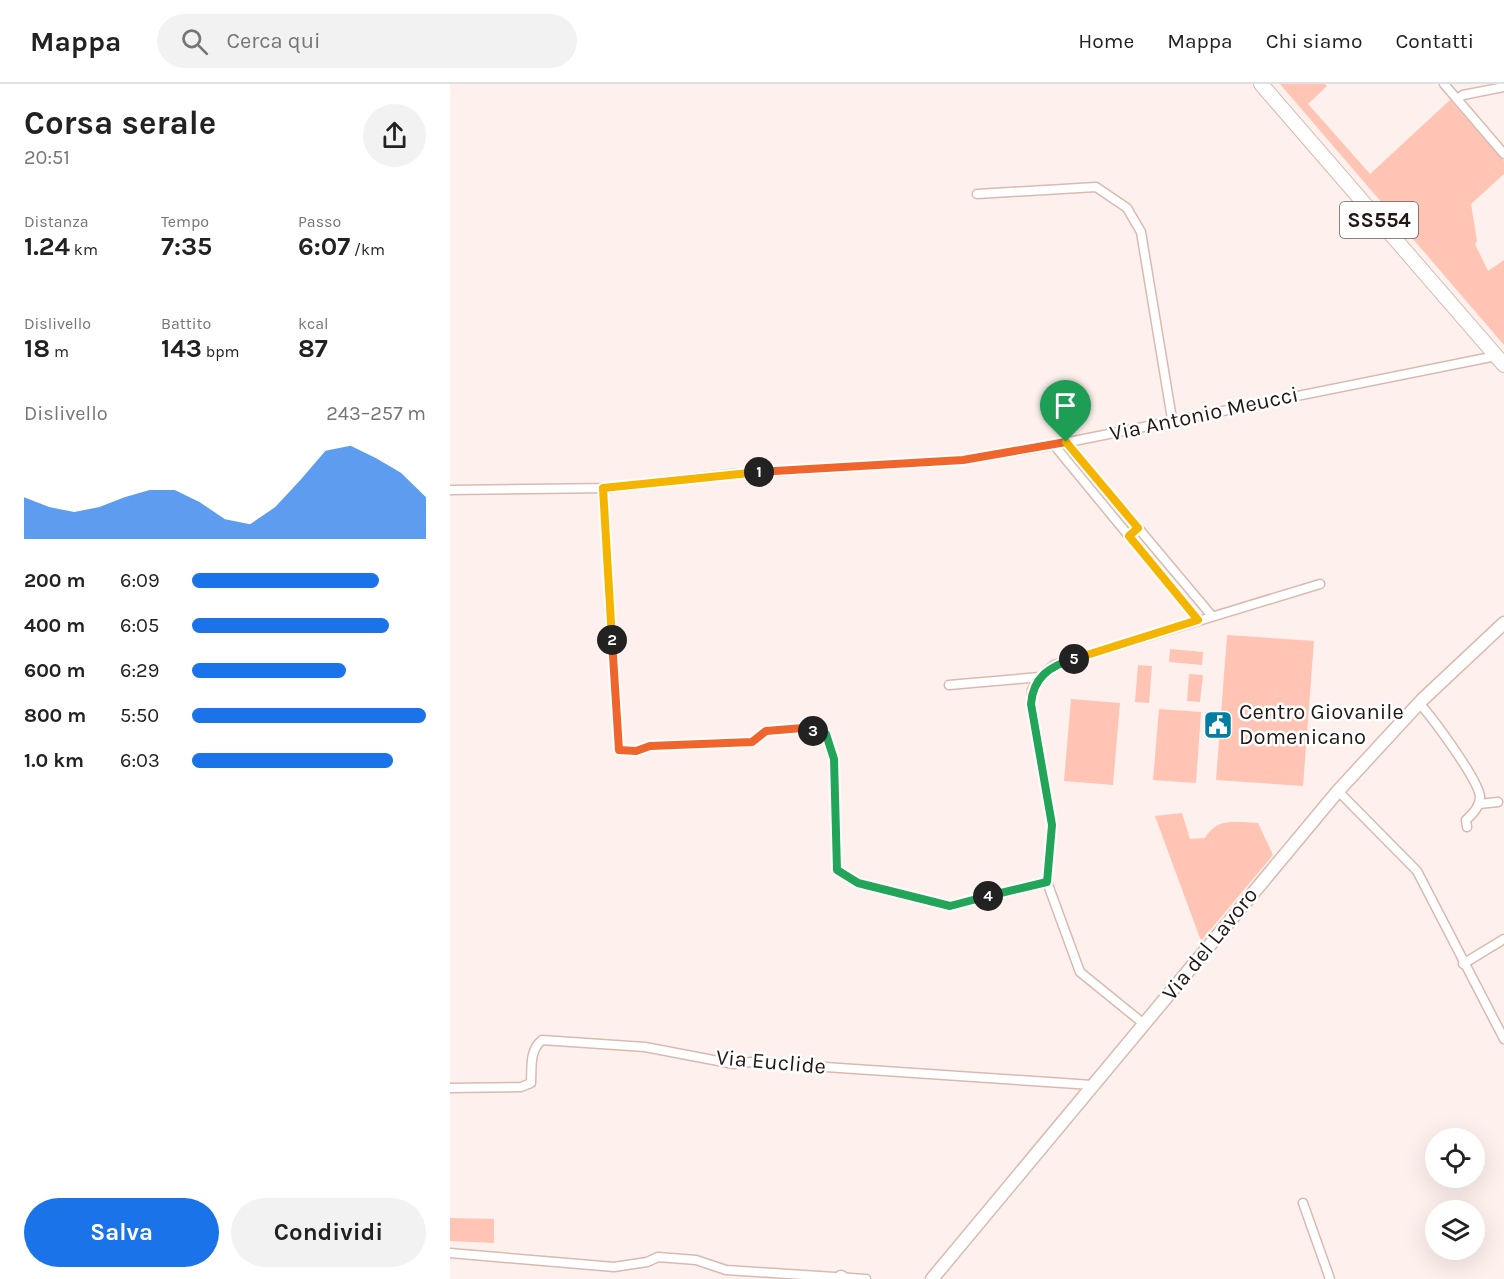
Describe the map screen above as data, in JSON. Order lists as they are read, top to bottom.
{
  "streets": {
    "main road": ["SS554", "Via del Lavoro"],
    "street": ["Via Antonio Meucci", "Via Euclide"]
  },
  "crossings": [
    ["SS554", "Via Antonio Meucci"],
    ["Via del Lavoro", "Via Euclide"]
  ],
  "places": {
    "public building": ["Centro Giovanile Domenicano"]
  },
  "page": {
    "header": "Mappa",
    "search": "Cerca qui",
    "nav": [
      "Home",
      "Mappa",
      "Chi siamo",
      "Contatti"
    ],
    "heading": ["Corsa serale", "20:51"],
    "stats": [
      ["Distanza", "1.24 km"],
      ["Tempo", "7:35"],
      ["Passo", "6:07 /km"],
      ["Dislivello", "18 m"],
      ["Battito", "143 bpm"],
      ["kcal", "87"]
    ],
    "chart": ["Dislivello", "243–257 m"],
    "pins": [
      "1",
      "2",
      "5",
      "3",
      "4"
    ],
    "list": [
      {
        "name": "200 m",
        "note": "6:09"
      },
      {
        "name": "400 m",
        "note": "6:05"
      },
      {
        "name": "600 m",
        "note": "6:29"
      },
      {
        "name": "800 m",
        "note": "5:50"
      },
      {
        "name": "1.0 km",
        "note": "6:03"
      }
    ],
    "buttons": ["Salva", "Condividi"]
  }
}
